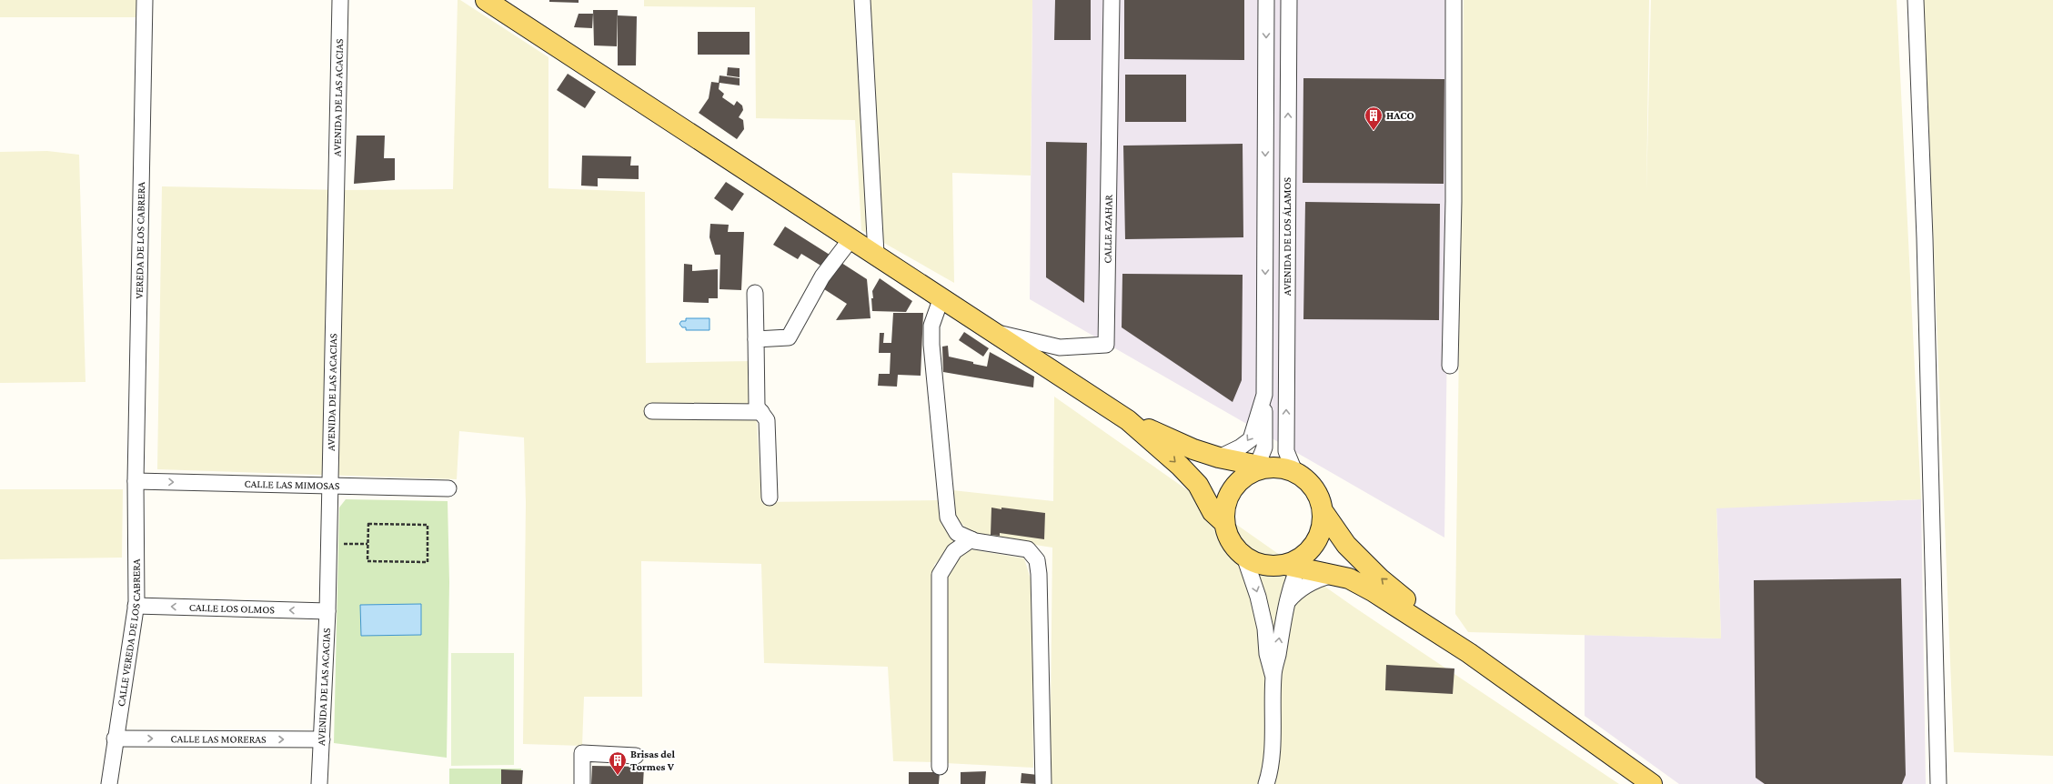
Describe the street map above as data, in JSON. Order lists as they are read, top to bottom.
{
  "streets": {
    "street": [
      "AVENIDA DE LAS ACACIAS",
      "CALLE AZAHAR",
      "AVENIDA DE LOS ÁLAMOS",
      "VEREDA DE LOS CABRERA",
      "CALLE LAS MIMOSAS",
      "CALLE LOS OLMOS",
      "CALLE VEREDA DE LOS CABRERA",
      "CALLE LAS MORERAS"
    ]
  },
  "crossings": [
    ["AVENIDA DE LAS ACACIAS", "CALLE LAS MIMOSAS"],
    ["AVENIDA DE LAS ACACIAS", "CALLE LOS OLMOS"],
    ["AVENIDA DE LAS ACACIAS", "CALLE LAS MORERAS"],
    ["VEREDA DE LOS CABRERA", "CALLE LAS MIMOSAS"],
    ["VEREDA DE LOS CABRERA", "CALLE VEREDA DE LOS CABRERA"],
    ["CALLE LAS MIMOSAS", "CALLE VEREDA DE LOS CABRERA"],
    ["CALLE LOS OLMOS", "CALLE VEREDA DE LOS CABRERA"],
    ["CALLE VEREDA DE LOS CABRERA", "CALLE LAS MORERAS"]
  ],
  "one_way": ["CALLE LAS MIMOSAS", "CALLE LOS OLMOS", "CALLE LAS MORERAS"],
  "places": {
    "building": ["HACO", "Brisas del Tormes V"]
  }
}
